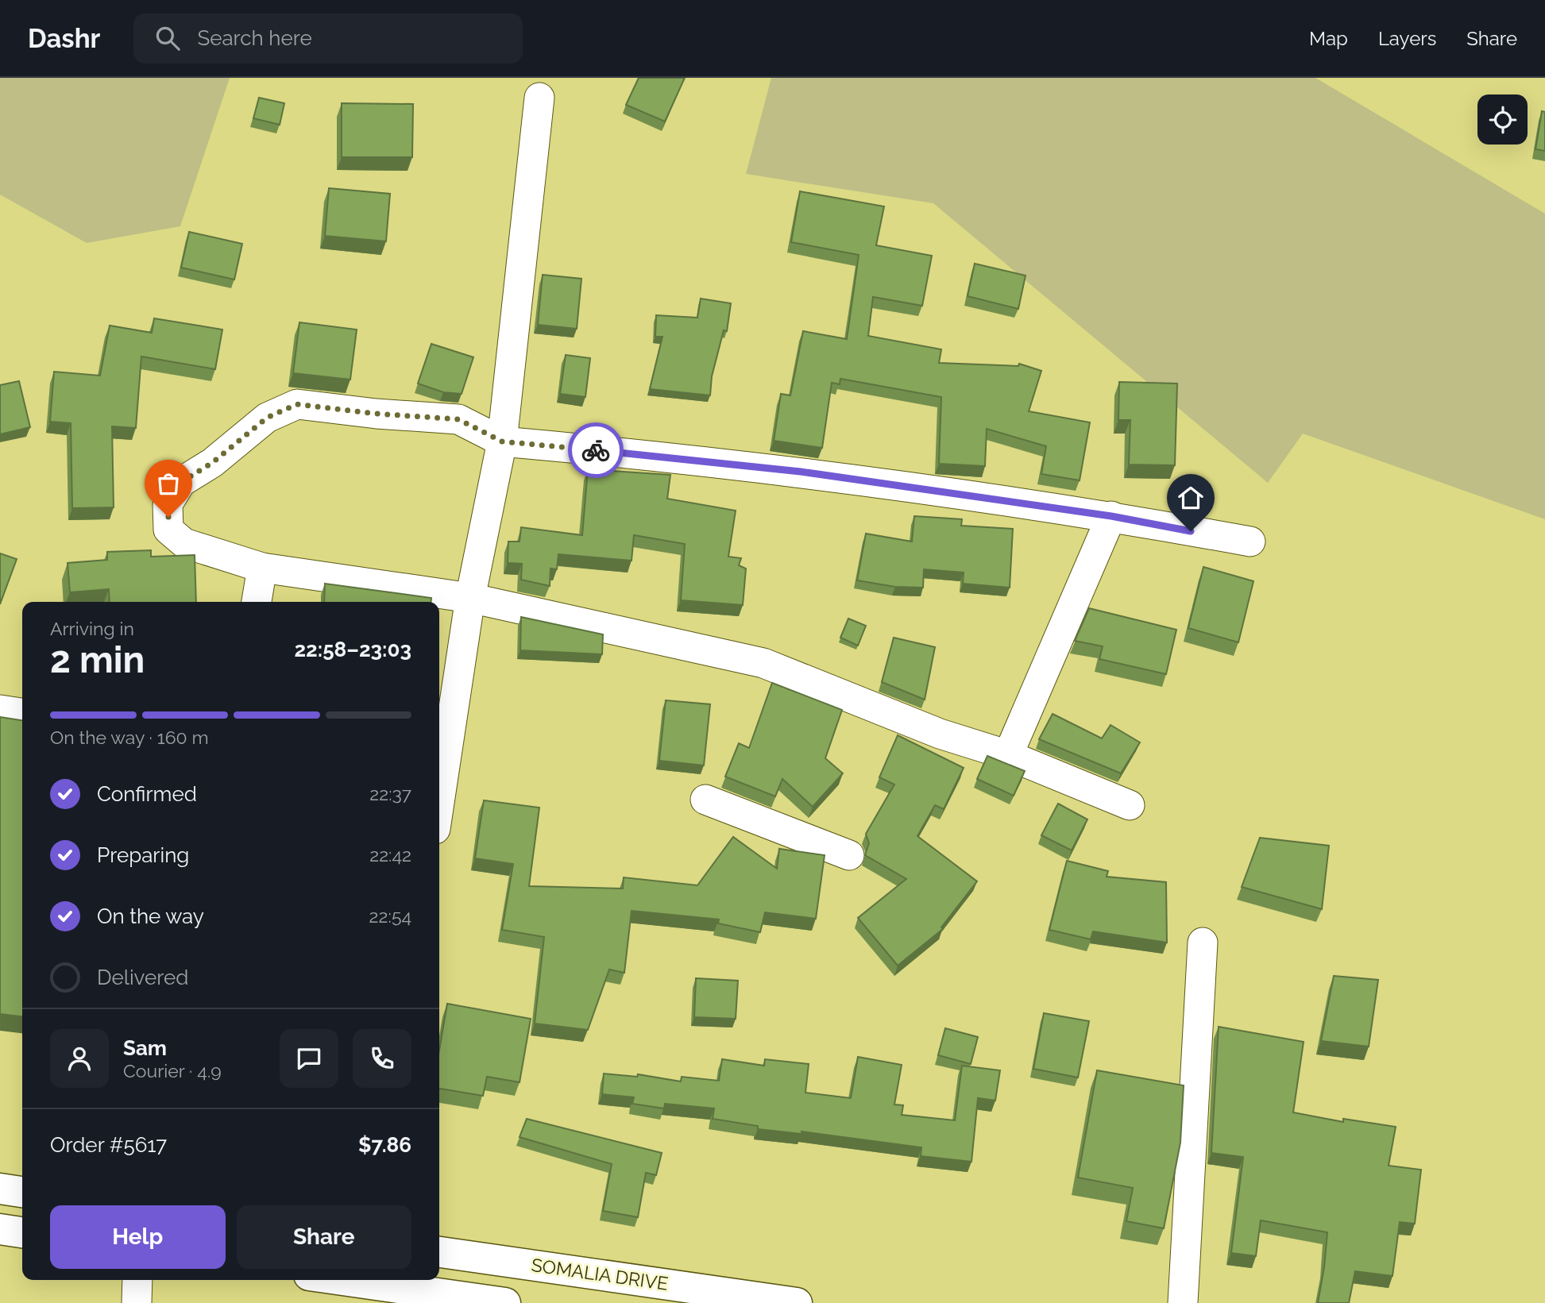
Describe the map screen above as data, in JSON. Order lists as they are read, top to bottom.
{
  "streets": {
    "main road": ["SOMALIA DRIVE"]
  },
  "page": {
    "header": "Dashr",
    "search": "Search here",
    "nav": ["Map", "Layers", "Share"],
    "heading": ["2 min", "Arriving in", "22:58–23:03"],
    "panel": [
      "Sam",
      "Courier · 4.9",
      "Order #5617",
      "$7.86"
    ],
    "bar": "On the way · 160 m",
    "list": [
      ["Confirmed", "22:37"],
      ["Preparing", "22:42"],
      ["On the way", "22:54"],
      "Delivered"
    ],
    "buttons": ["Help", "Share"]
  }
}
